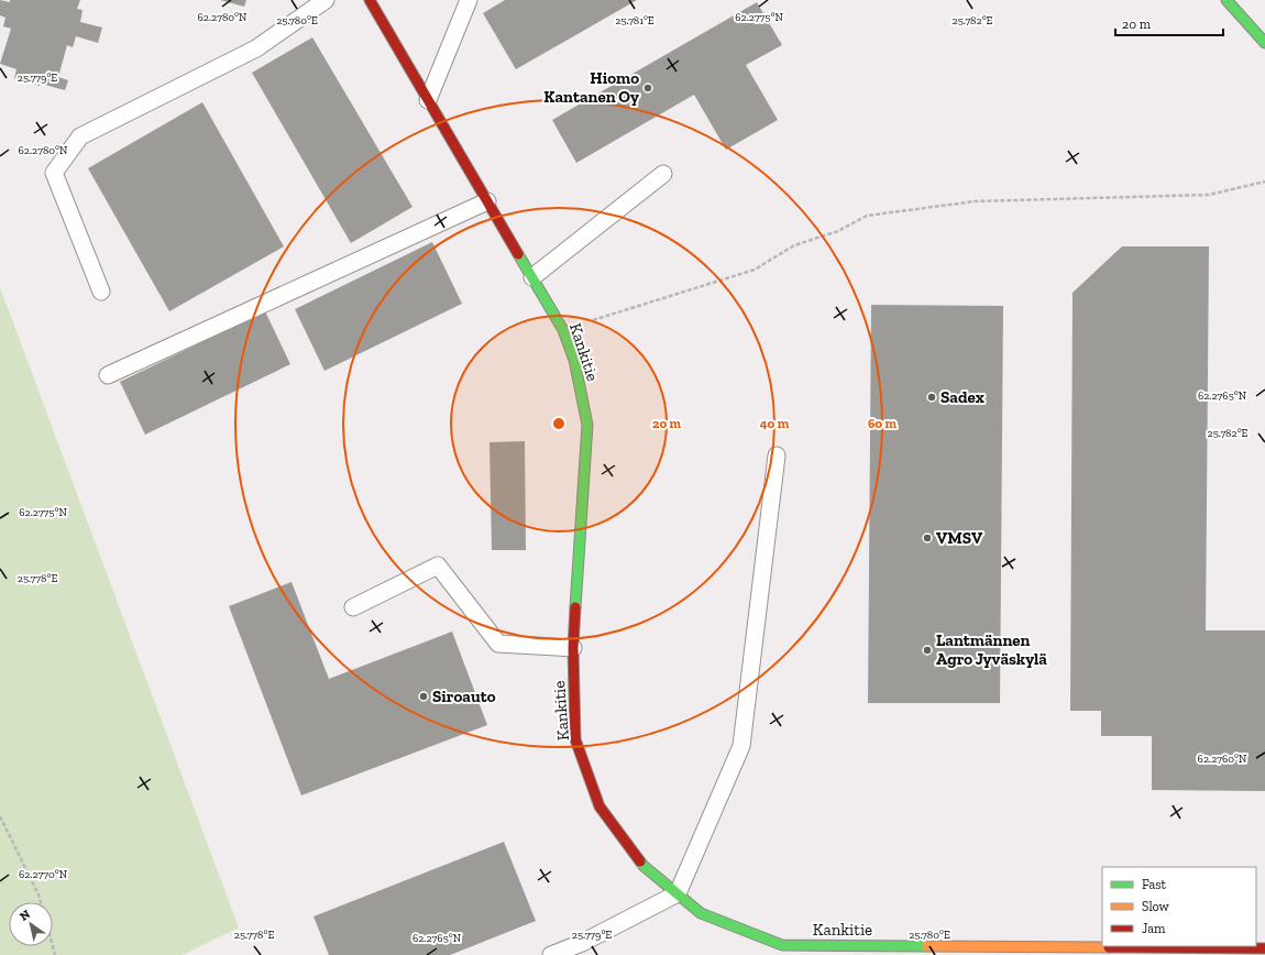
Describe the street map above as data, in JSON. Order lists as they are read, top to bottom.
{
  "streets": {
    "street": ["Kankitie"]
  },
  "places": [
    "Hiomo Kantanen Oy",
    "Sadex",
    "VMSV",
    "Lantmännen Agro Jyväskylä",
    "Siroauto"
  ],
  "legend": ["Fast", "Slow", "Jam"],
  "scale_bar": "20 m",
  "north": "top left",
  "coordinates": [
    "62.2780°N",
    "62.2775°N",
    "25.780°E",
    "25.781°E",
    "25.782°E",
    "25.779°E",
    "62.2765°N",
    "25.778°E",
    "62.2760°N",
    "62.2770°N"
  ],
  "rings": ["20 m", "40 m", "60 m"]
}
